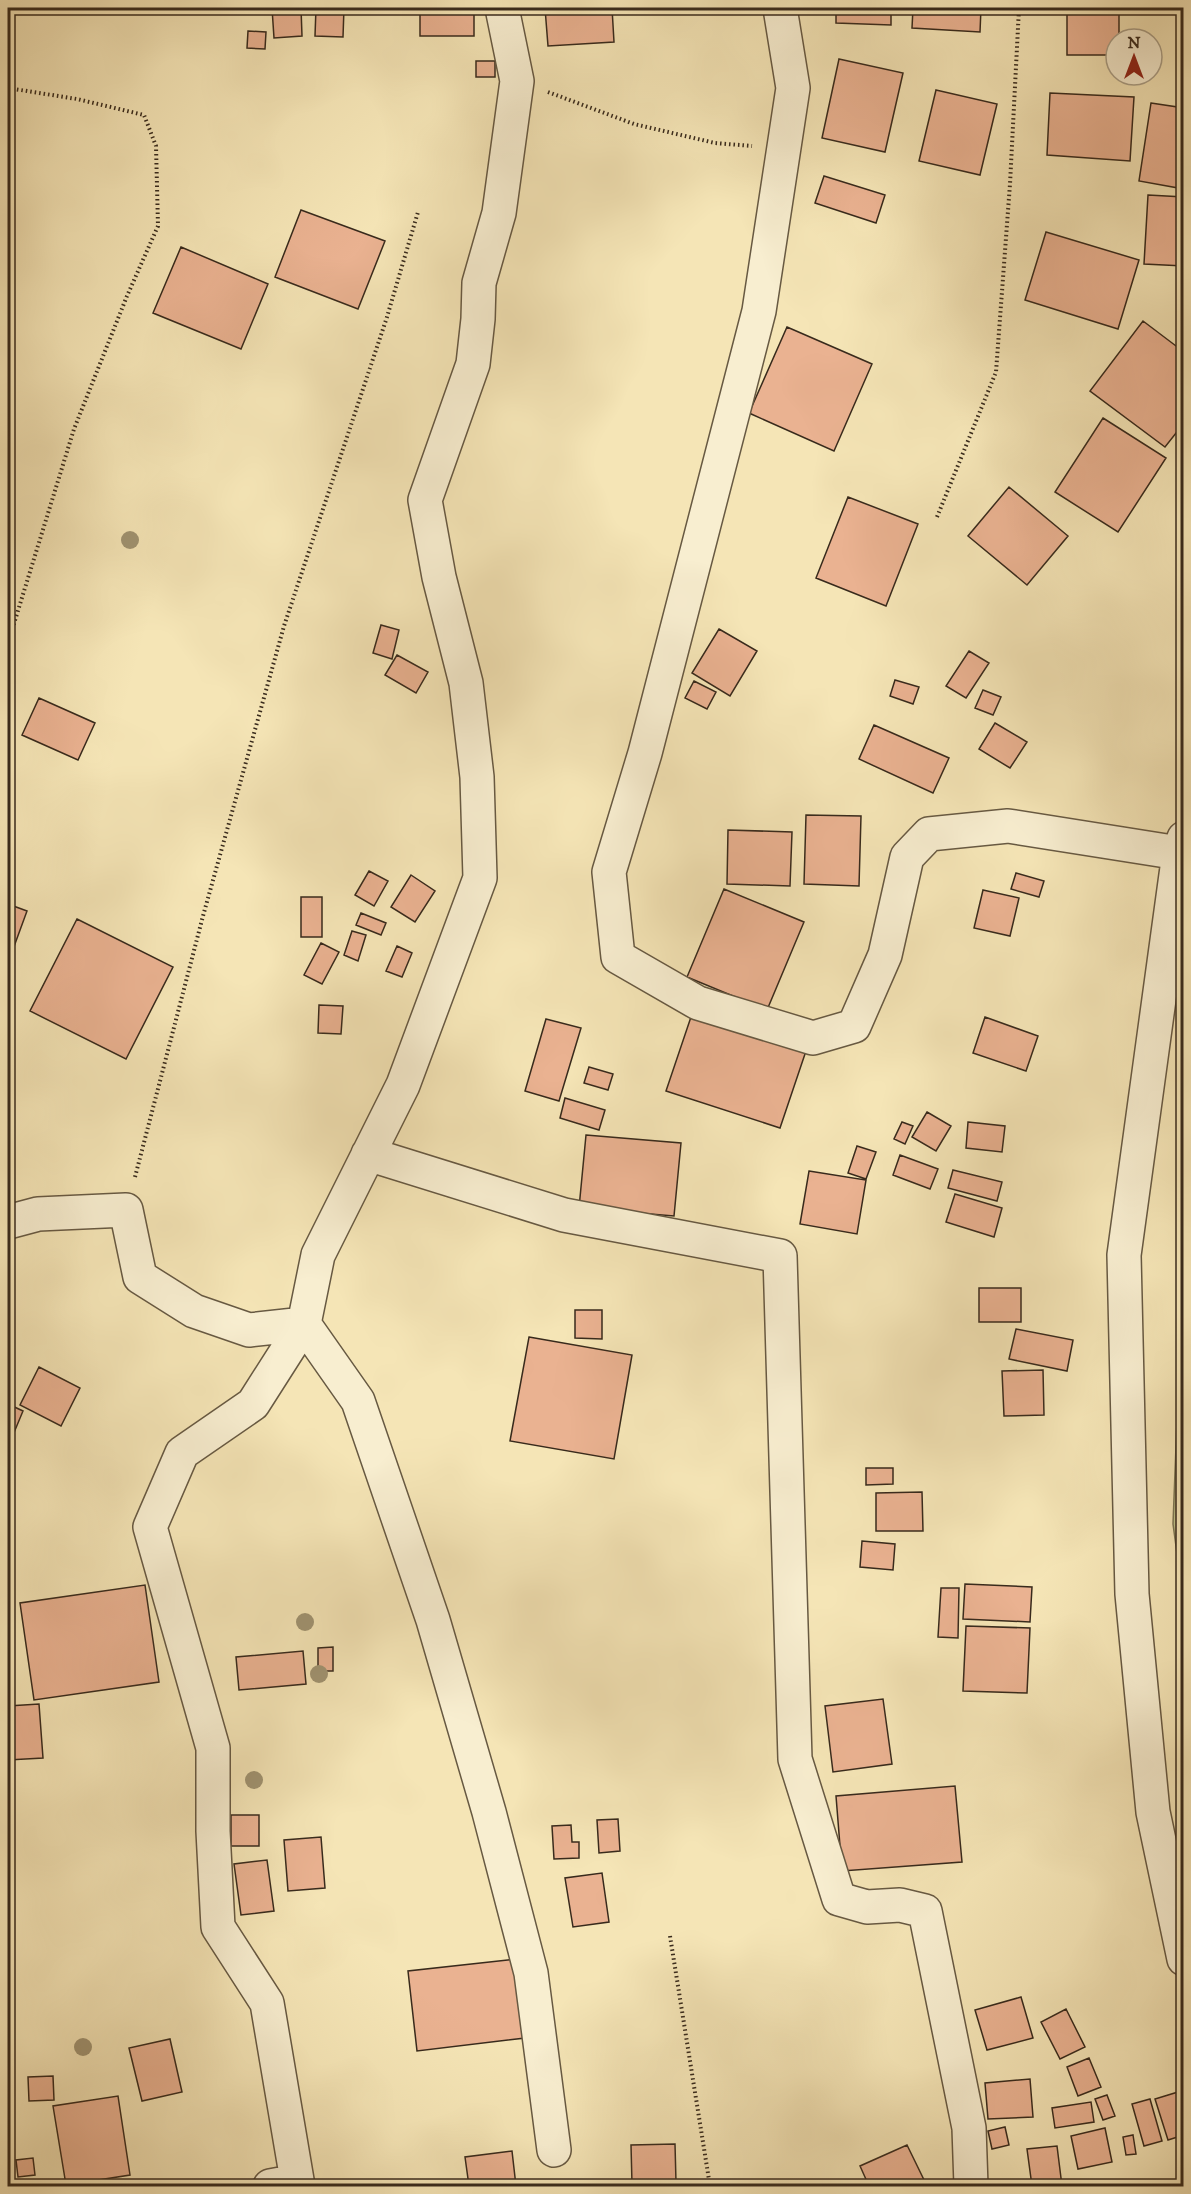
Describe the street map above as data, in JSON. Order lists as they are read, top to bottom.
{
  "north": "top"
}
